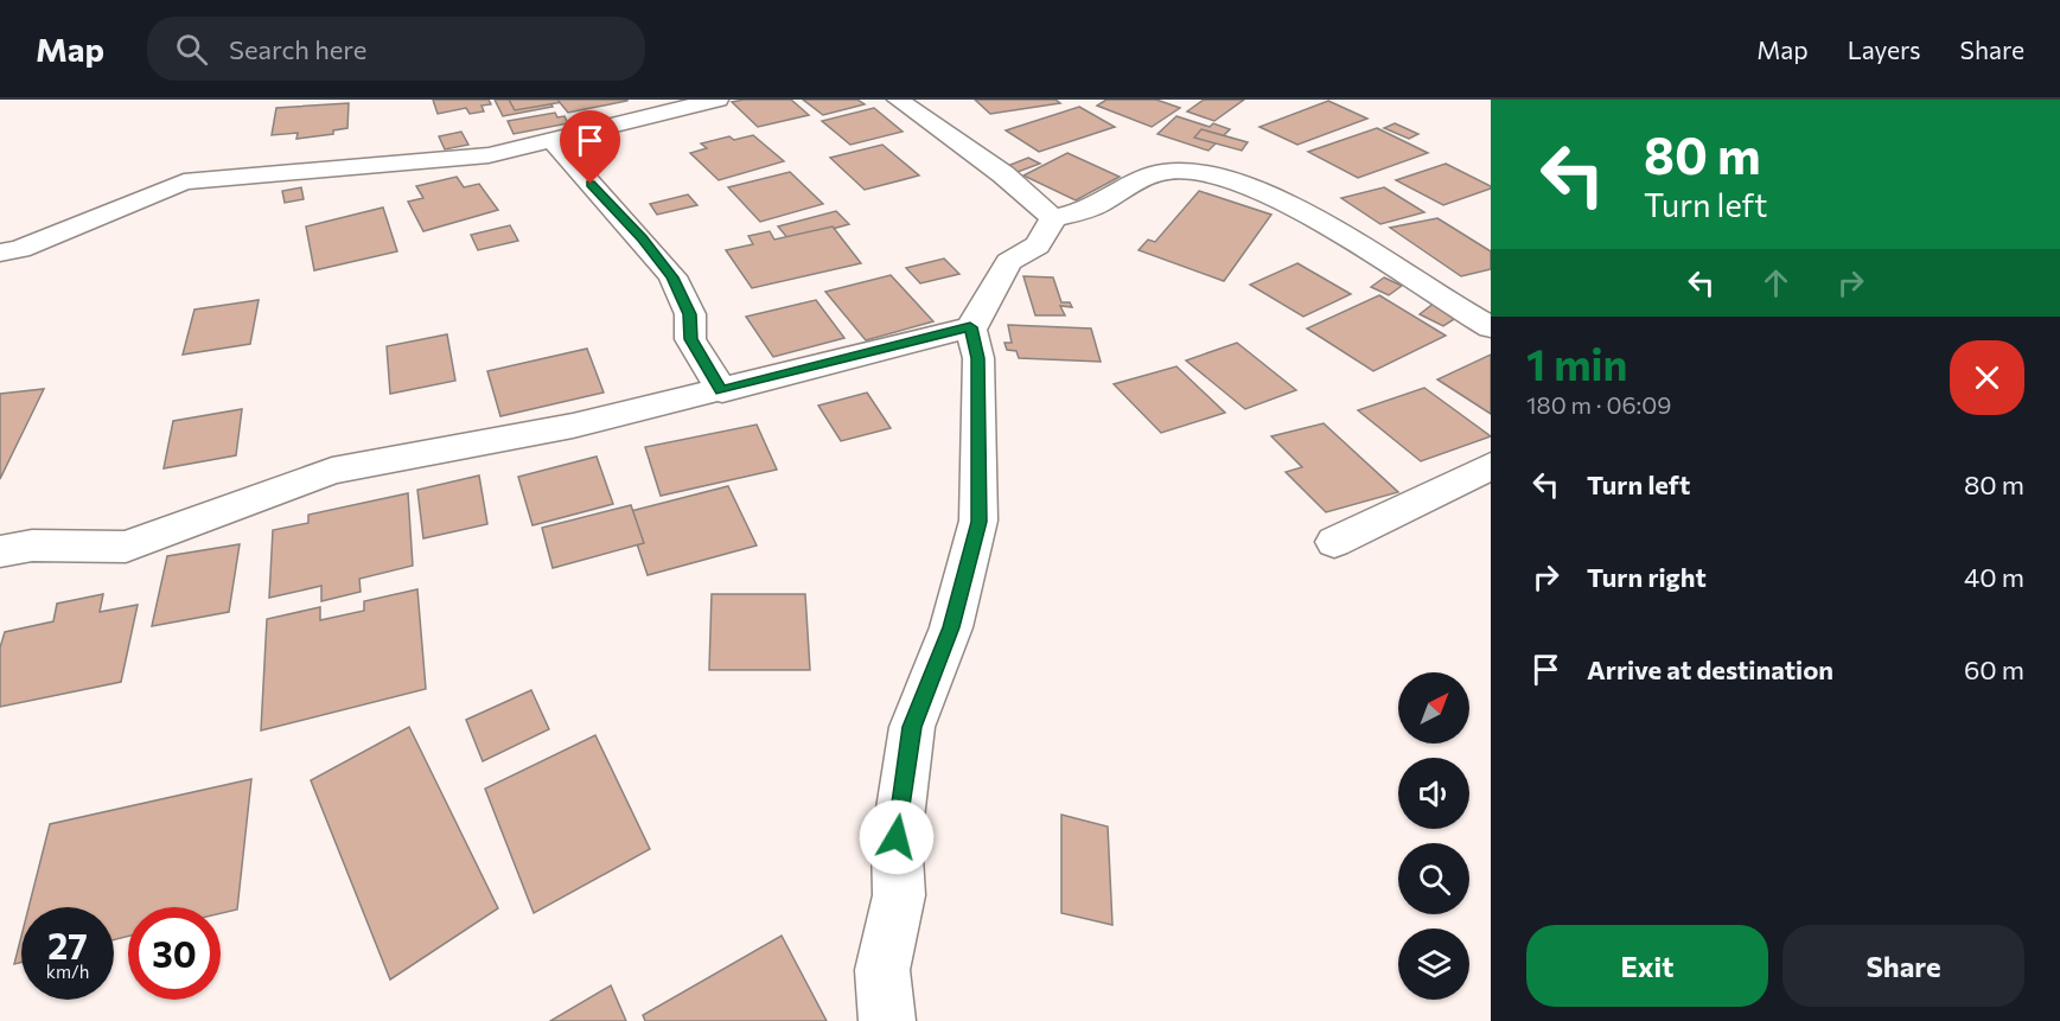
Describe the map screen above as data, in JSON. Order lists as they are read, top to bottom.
{
  "north": "top right",
  "page": {
    "header": "Map",
    "search": "Search here",
    "nav": ["Map", "Layers", "Share"],
    "turn": ["80 m", "Turn left"],
    "heading": ["1 min", "180 m · 06:09"],
    "list": [
      {
        "name": "Turn left",
        "value": "80 m"
      },
      {
        "name": "Turn right",
        "value": "40 m"
      },
      {
        "name": "Arrive at destination",
        "value": "60 m"
      }
    ],
    "speed": "27 km/h",
    "limit": "30",
    "buttons": ["Exit", "Share"]
  }
}
